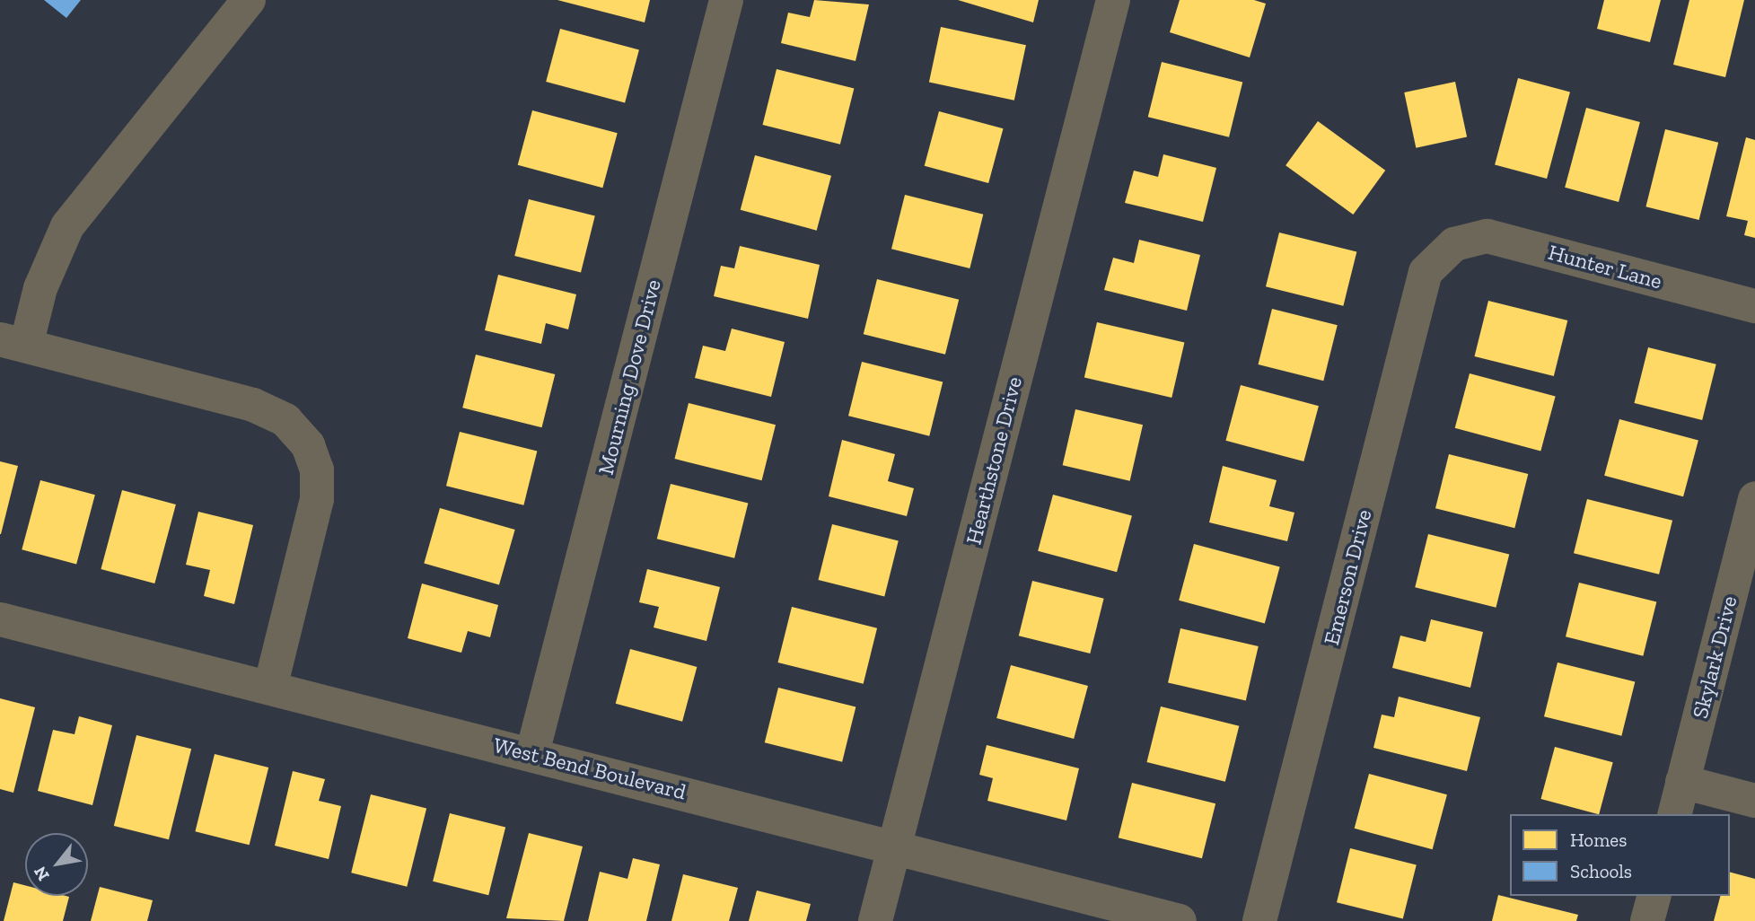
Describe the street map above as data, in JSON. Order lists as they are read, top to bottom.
{
  "streets": {
    "street": [
      "Hunter Lane",
      "Mourning Dove Drive",
      "Hearthstone Drive",
      "Emerson Drive",
      "Skylark Drive",
      "West Bend Boulevard"
    ]
  },
  "crossings": [
    ["Hunter Lane", "Emerson Drive"],
    ["Mourning Dove Drive", "West Bend Boulevard"],
    ["Hearthstone Drive", "West Bend Boulevard"]
  ],
  "legend": ["Homes", "Schools"],
  "north": "bottom left"
}
